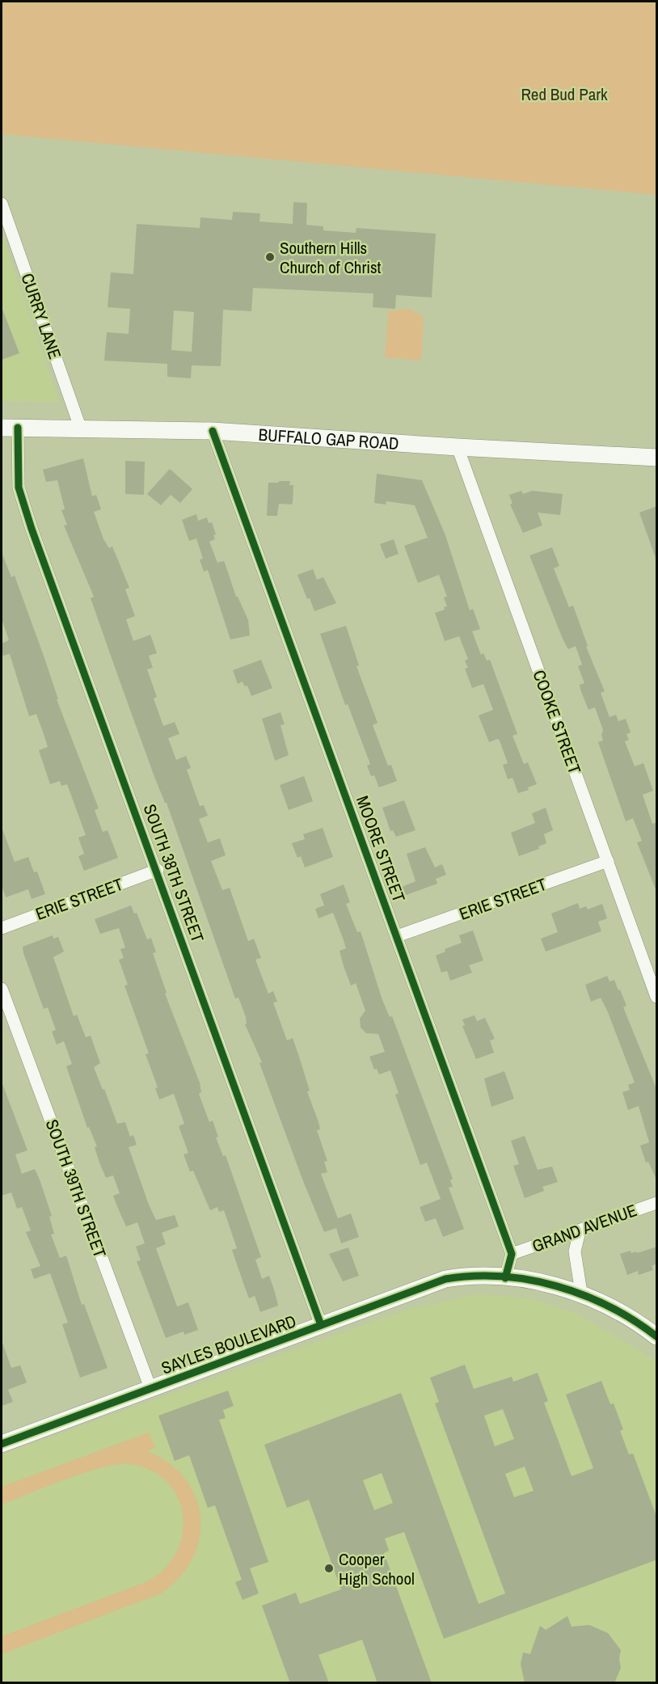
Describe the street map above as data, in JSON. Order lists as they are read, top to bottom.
{
  "streets": {
    "street": [
      "CURRY LANE",
      "BUFFALO GAP ROAD",
      "COOKE STREET",
      "MOORE STREET",
      "SOUTH 38TH STREET",
      "ERIE STREET",
      "SOUTH 39TH STREET",
      "GRAND AVENUE",
      "SAYLES BOULEVARD"
    ]
  },
  "crossings": [
    ["CURRY LANE", "BUFFALO GAP ROAD"],
    ["BUFFALO GAP ROAD", "COOKE STREET"],
    ["BUFFALO GAP ROAD", "MOORE STREET"],
    ["BUFFALO GAP ROAD", "SOUTH 38TH STREET"],
    ["COOKE STREET", "ERIE STREET"],
    ["MOORE STREET", "ERIE STREET"],
    ["MOORE STREET", "GRAND AVENUE"],
    ["SOUTH 38TH STREET", "ERIE STREET"],
    ["SOUTH 38TH STREET", "SAYLES BOULEVARD"],
    ["SOUTH 39TH STREET", "SAYLES BOULEVARD"]
  ],
  "parks": ["Red Bud Park"],
  "places": ["Southern Hills Church of Christ", "Cooper High School"]
}
